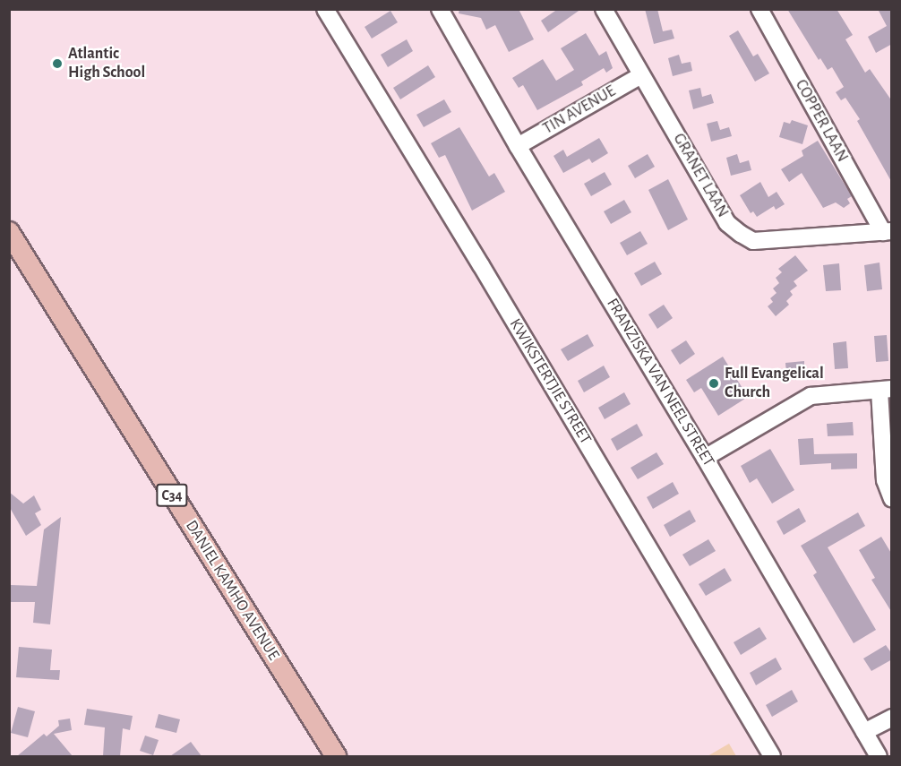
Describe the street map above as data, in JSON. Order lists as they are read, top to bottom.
{
  "streets": {
    "main road": ["C34", "DANIEL KAMHO AVENUE"],
    "street": [
      "TIN AVENUE",
      "COPPER LAAN",
      "GRANET LAAN",
      "KWIKSTERTJIE STREET",
      "FRANZISKA VAN NEEL STREET"
    ]
  },
  "crossings": [
    ["TIN AVENUE", "GRANET LAAN"],
    ["TIN AVENUE", "FRANZISKA VAN NEEL STREET"],
    ["COPPER LAAN", "GRANET LAAN"]
  ],
  "places": ["Atlantic High School", "Full Evangelical Church"]
}
